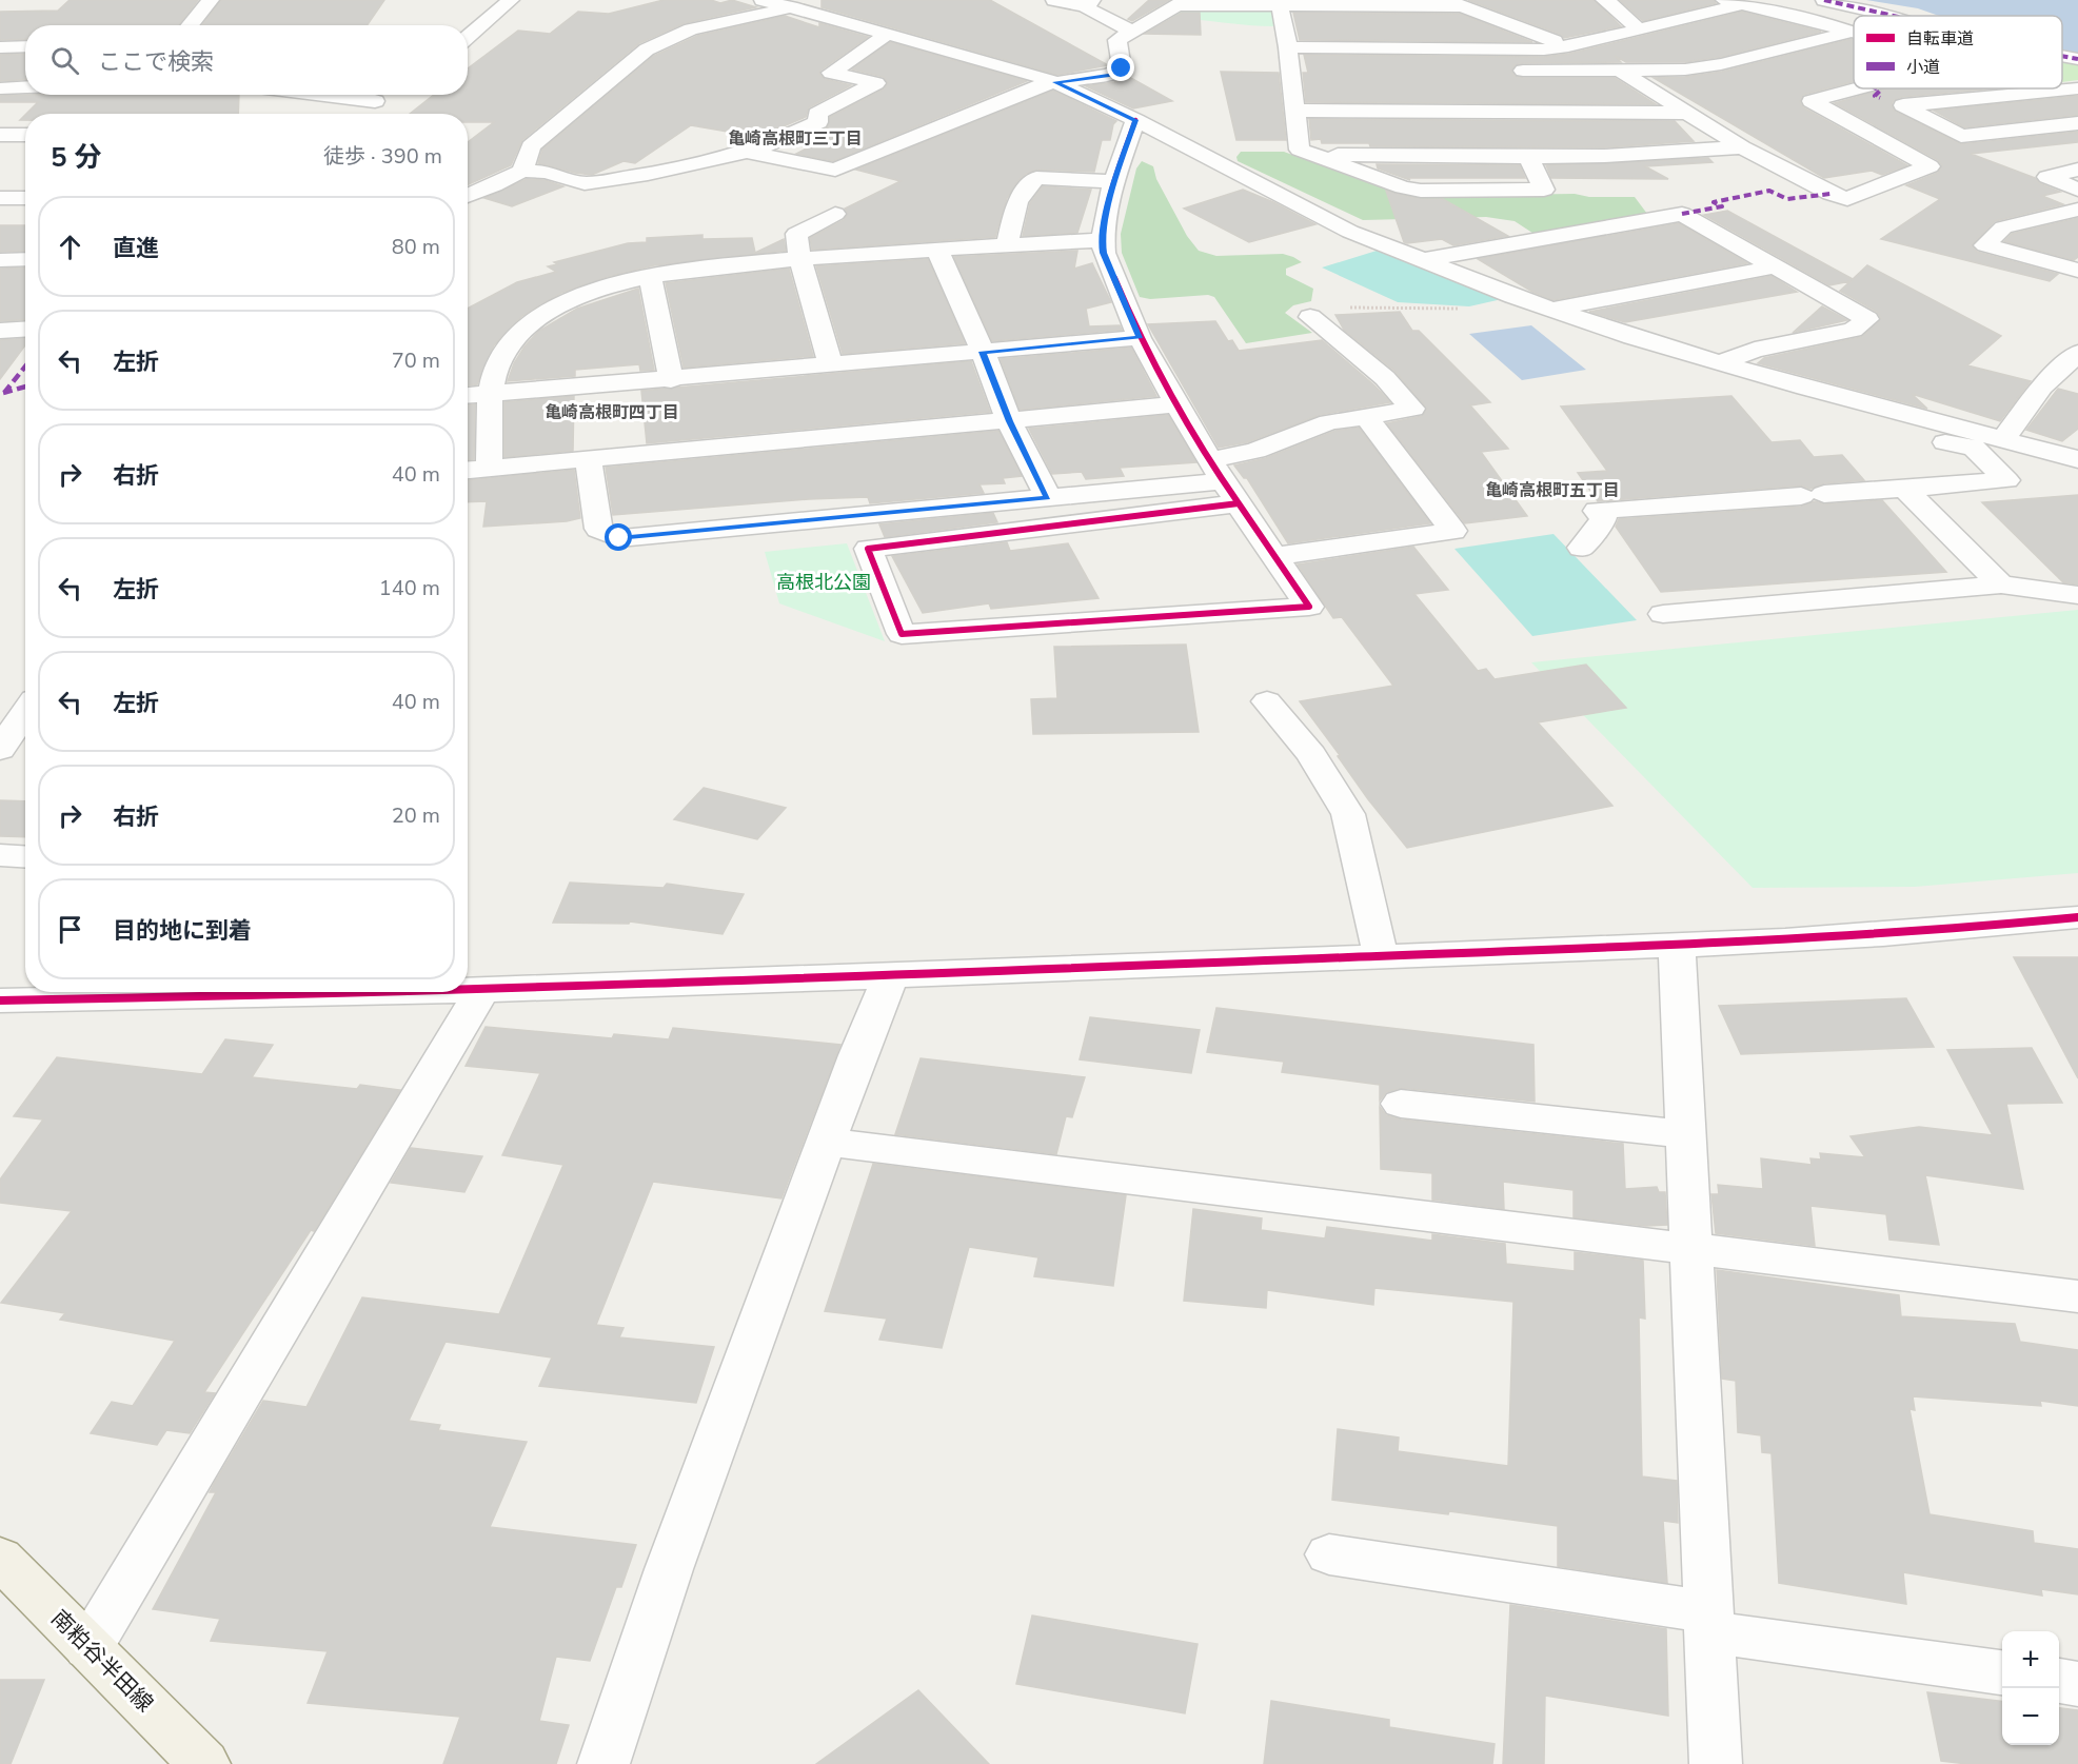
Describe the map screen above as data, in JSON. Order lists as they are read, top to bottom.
{
  "streets": {
    "main road": ["南粕谷半田線"]
  },
  "districts": ["亀崎高根町三丁目", "亀崎高根町四丁目", "亀崎高根町五丁目"],
  "parks": ["高根北公園"],
  "legend": ["自転車道", "小道"],
  "page": {
    "search": "ここで検索",
    "heading": ["5 分", "徒歩 · 390 m"],
    "list": [
      ["直進", "80 m"],
      ["左折", "70 m"],
      ["右折", "40 m"],
      ["左折", "140 m"],
      ["左折", "40 m"],
      ["右折", "20 m"],
      "目的地に到着"
    ],
    "map_buttons": ["+", "−"]
  }
}
